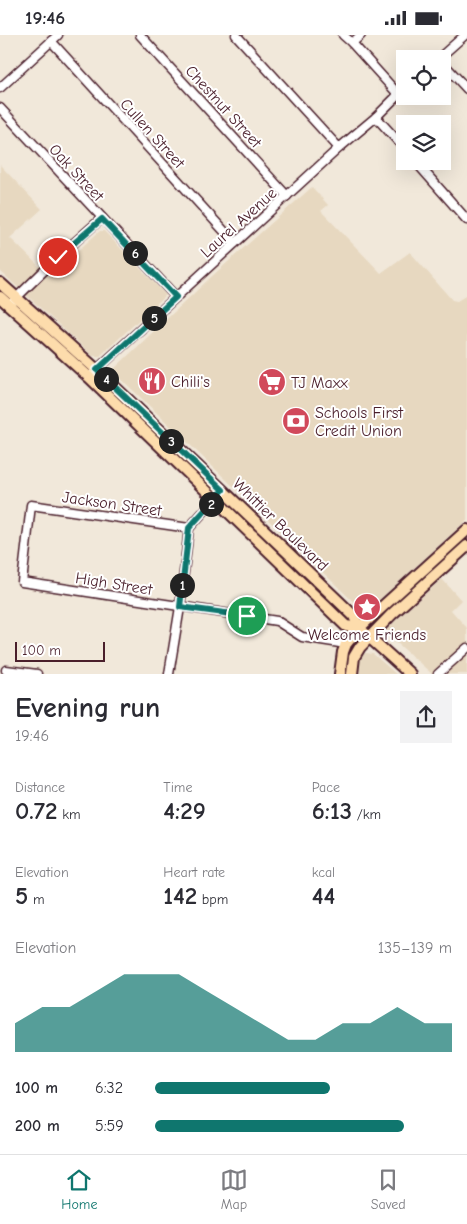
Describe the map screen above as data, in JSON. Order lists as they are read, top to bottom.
{
  "streets": {
    "main road": ["Whittier Boulevard"],
    "street": [
      "Chestnut Street",
      "Cullen Street",
      "Oak Street",
      "Laurel Avenue",
      "Jackson Street",
      "High Street"
    ]
  },
  "crossings": [
    ["Chestnut Street", "Laurel Avenue"],
    ["Cullen Street", "Laurel Avenue"],
    ["Oak Street", "Laurel Avenue"],
    ["Laurel Avenue", "Whittier Boulevard"],
    ["Jackson Street", "High Street"]
  ],
  "places": {
    "restaurant": ["Chili's"],
    "supermarket": ["TJ Maxx"],
    "bank": ["Schools First Credit Union"],
    "place": ["Welcome Friends"]
  },
  "scale_bar": "100 m",
  "page": {
    "status": "19:46",
    "pins": [
      "6",
      "5",
      "4",
      "3",
      "2",
      "1"
    ],
    "scale": "100 m",
    "heading": ["Evening run", "19:46"],
    "stats": [
      ["Distance", "0.72 km"],
      ["Time", "4:29"],
      ["Pace", "6:13 /km"],
      ["Elevation", "5 m"],
      ["Heart rate", "142 bpm"],
      ["kcal", "44"]
    ],
    "chart": ["Elevation", "135–139 m"],
    "list": [
      {
        "name": "100 m",
        "note": "6:32"
      },
      {
        "name": "200 m",
        "note": "5:59"
      }
    ],
    "tabs": ["Home", "Map", "Saved"]
  }
}
